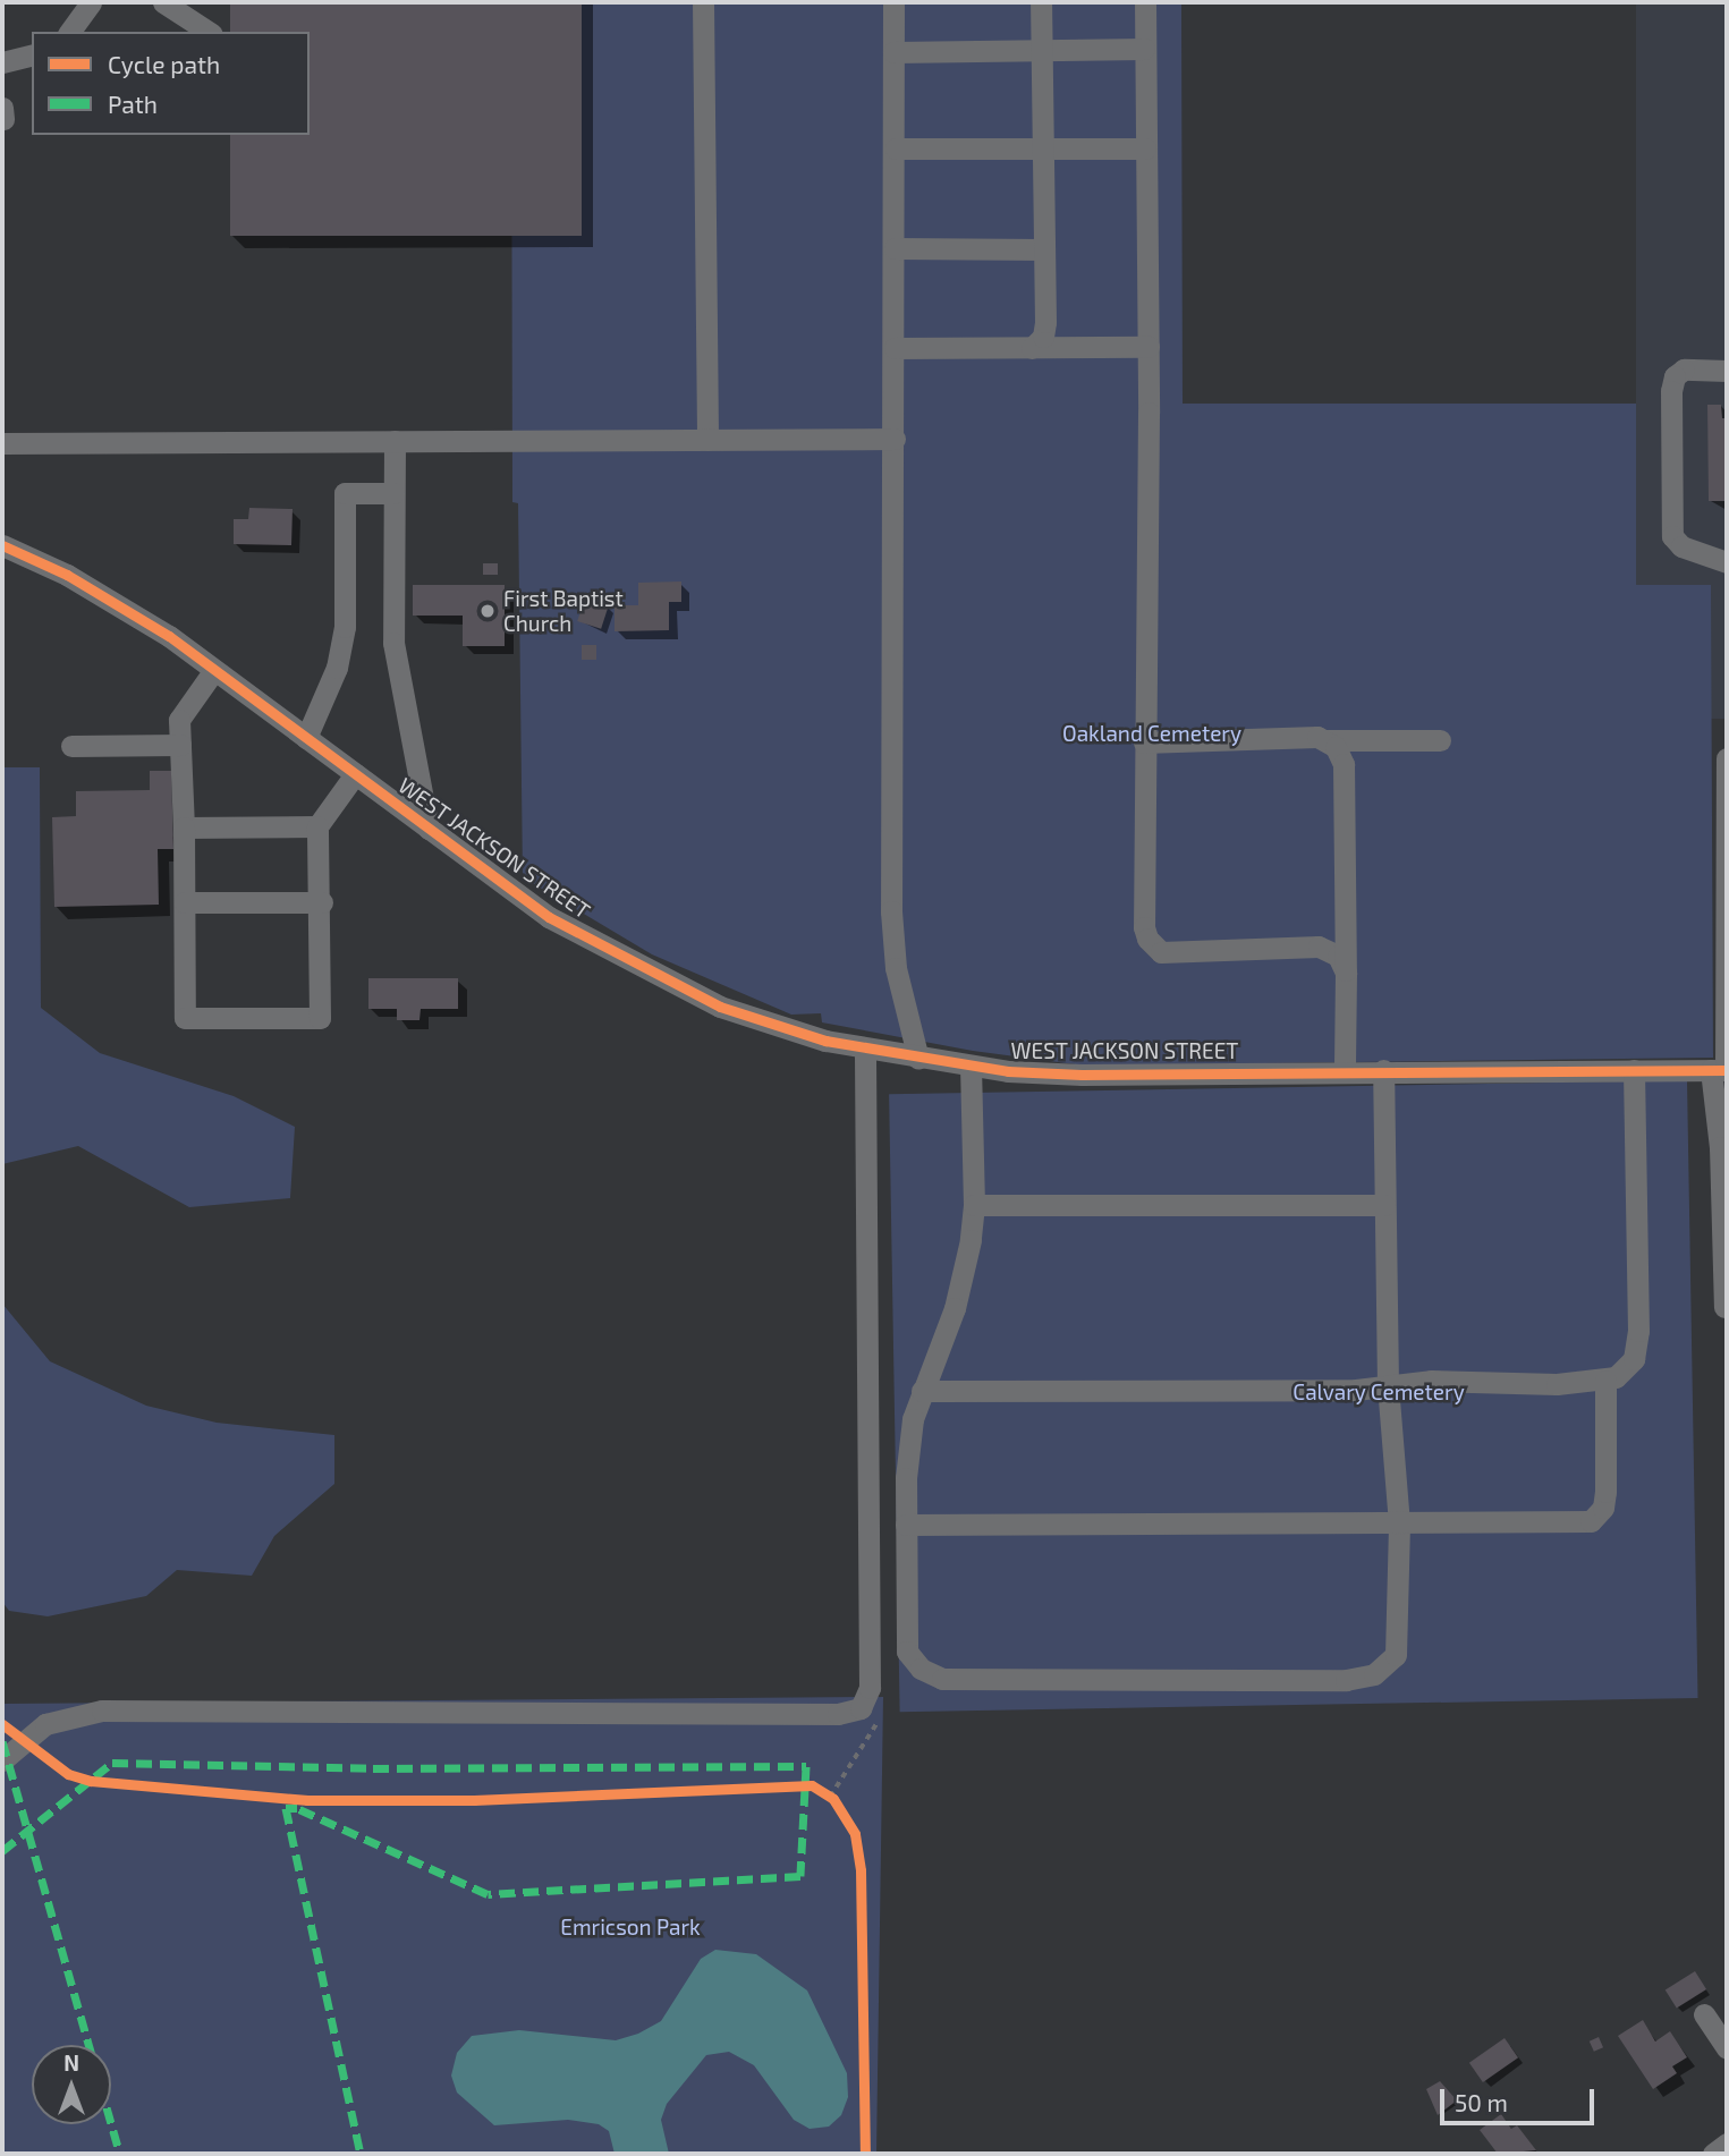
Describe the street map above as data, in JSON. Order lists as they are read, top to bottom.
{
  "streets": {
    "street": ["WEST JACKSON STREET"]
  },
  "parks": ["Oakland Cemetery", "Calvary Cemetery", "Emricson Park"],
  "places": ["First Baptist Church"],
  "legend": ["Cycle path", "Path"],
  "scale_bar": "50 m",
  "north": "top"
}
